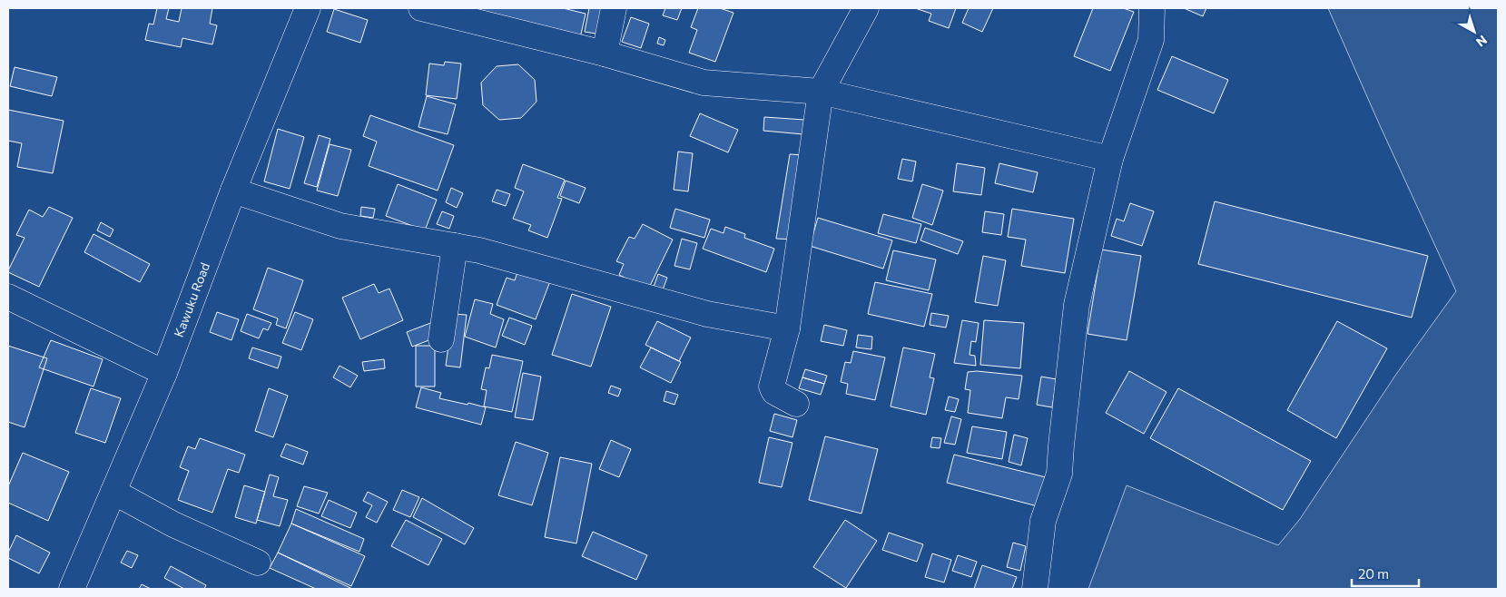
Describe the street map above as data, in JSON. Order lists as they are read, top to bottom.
{
  "streets": {
    "street": ["Kawuku Road"]
  },
  "scale_bar": "20 m",
  "north": "bottom right"
}
